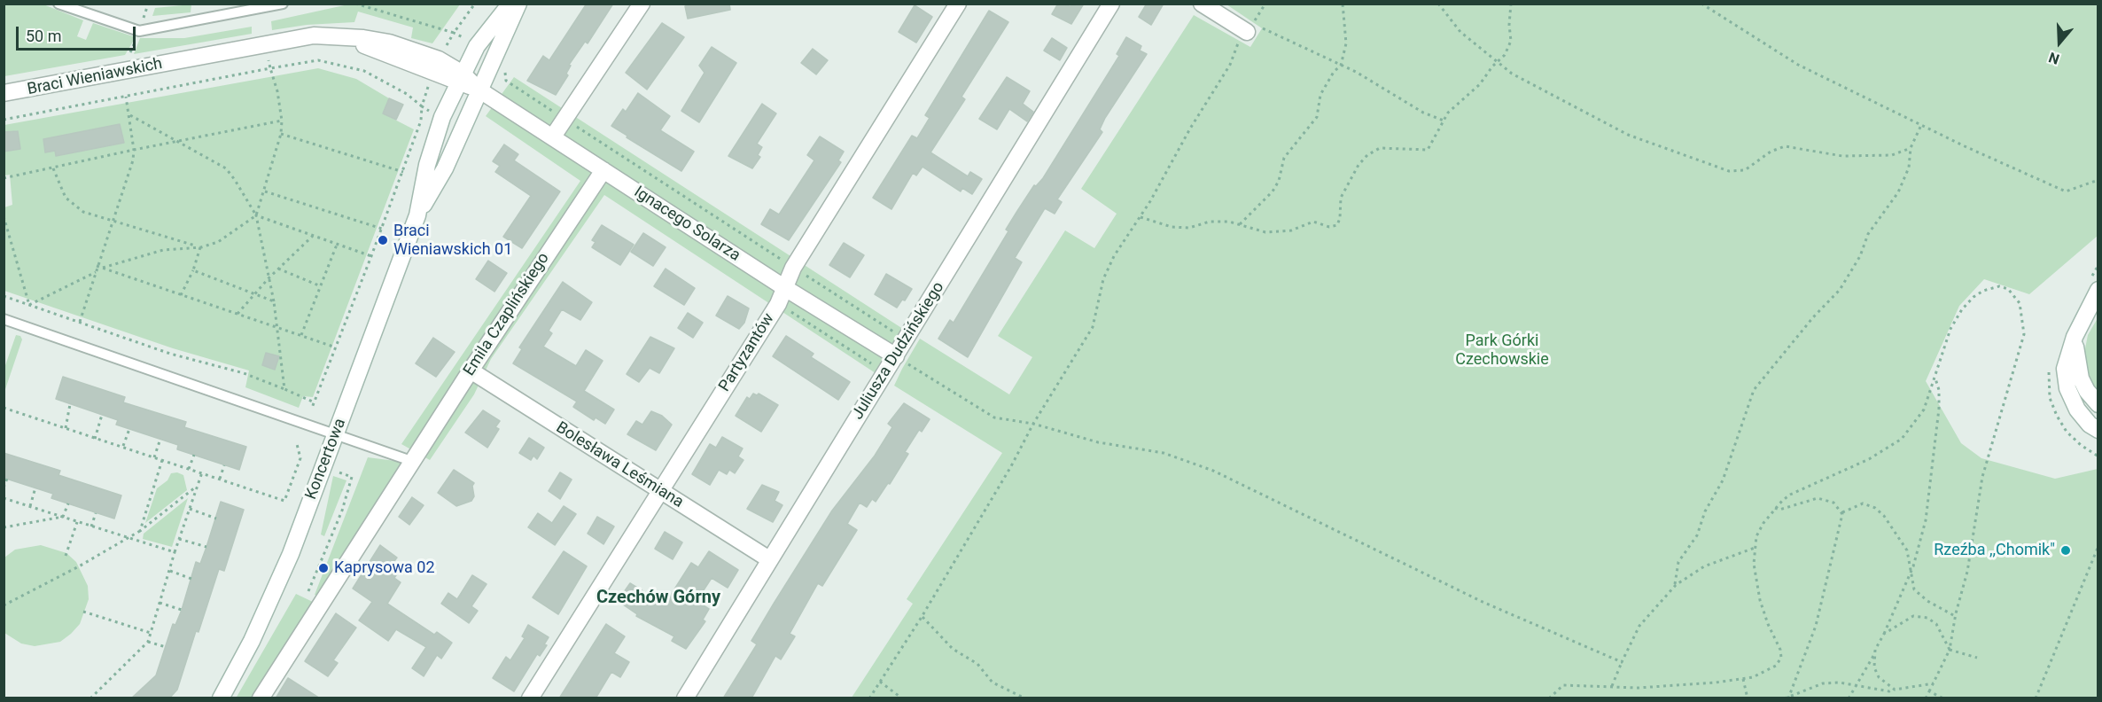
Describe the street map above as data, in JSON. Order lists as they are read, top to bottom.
{
  "streets": {
    "street": [
      "Braci Wieniawskich",
      "Ignacego Solarza",
      "Emila Czaplińskiego",
      "Juliusza Dudzińskiego",
      "Partyzantów",
      "Koncertowa",
      "Bolesława Leśmiana"
    ]
  },
  "crossings": [
    ["Braci Wieniawskich", "Ignacego Solarza"],
    ["Braci Wieniawskich", "Koncertowa"],
    ["Ignacego Solarza", "Emila Czaplińskiego"],
    ["Ignacego Solarza", "Juliusza Dudzińskiego"],
    ["Ignacego Solarza", "Partyzantów"],
    ["Ignacego Solarza", "Koncertowa"],
    ["Emila Czaplińskiego", "Bolesława Leśmiana"],
    ["Juliusza Dudzińskiego", "Bolesława Leśmiana"],
    ["Partyzantów", "Bolesława Leśmiana"]
  ],
  "districts": ["Czechów Górny"],
  "parks": ["Park Górki Czechowskie"],
  "places": ["Braci Wieniawskich 01", "Rzeźba ,,Chomik\"", "Kaprysowa 02"],
  "scale_bar": "50 m",
  "north": "bottom"
}
